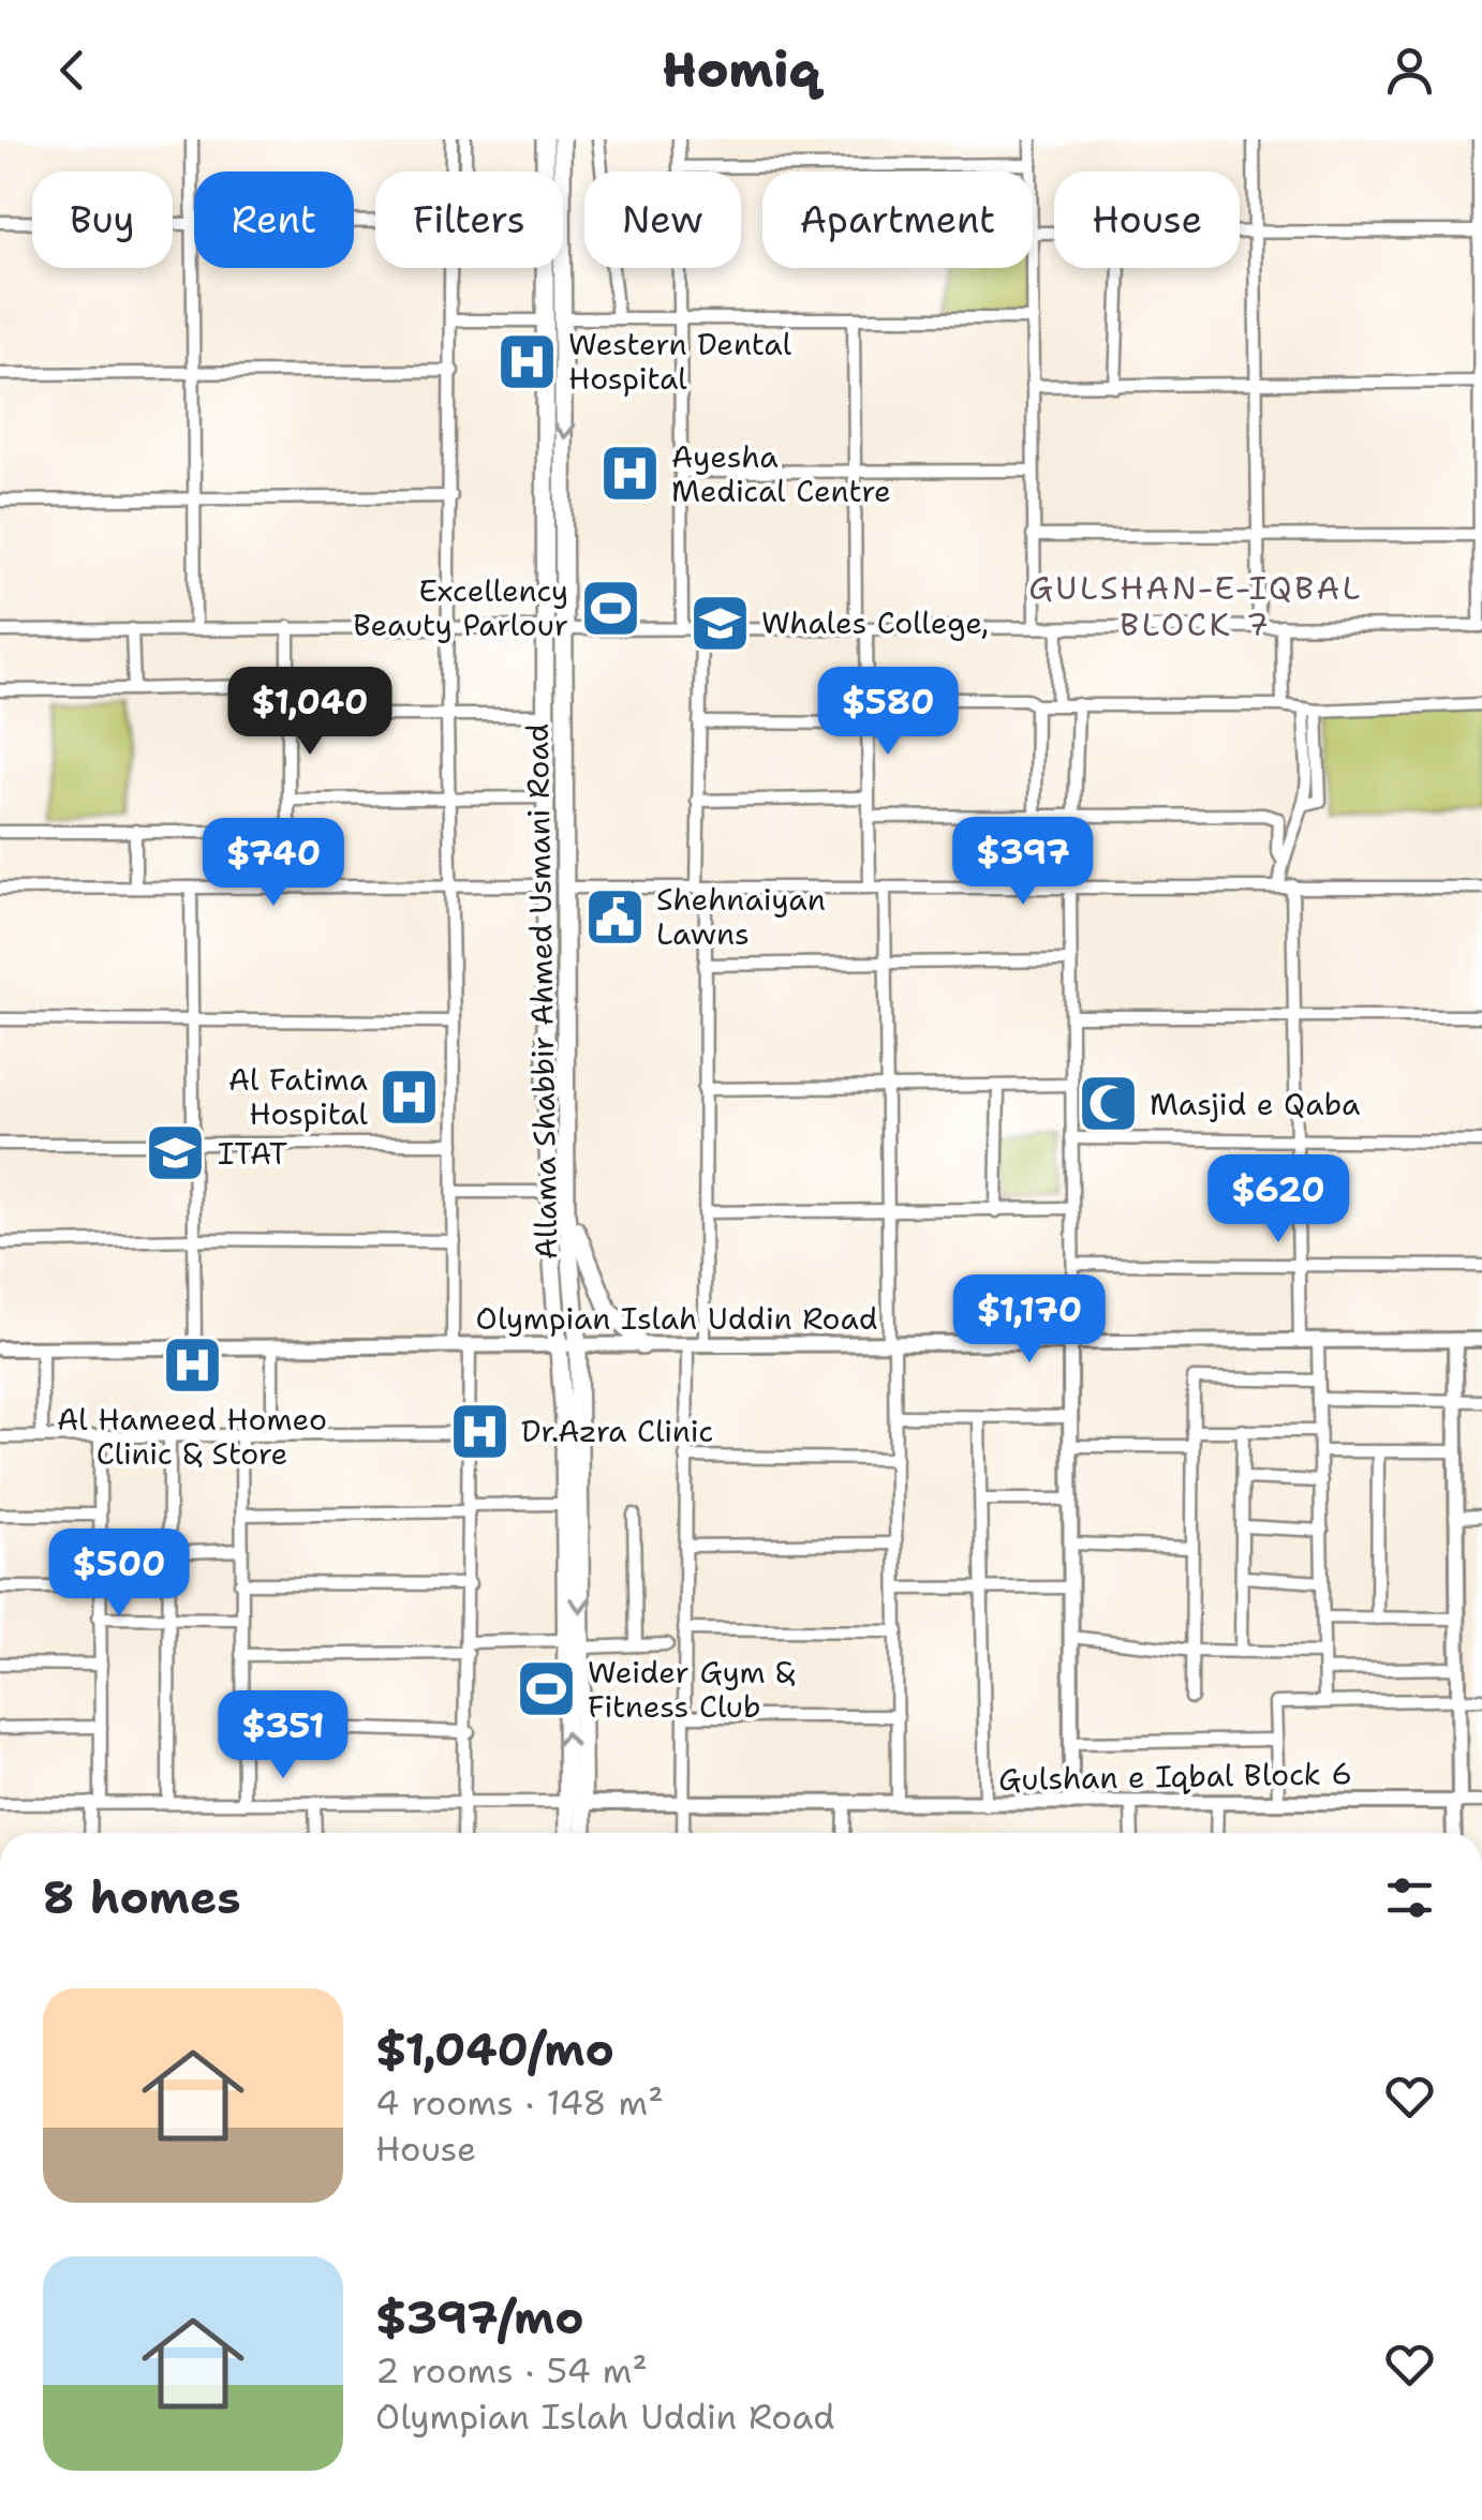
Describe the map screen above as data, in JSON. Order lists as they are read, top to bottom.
{
  "streets": {
    "main road": ["Allama Shabbir Ahmed Usmani Road"],
    "street": ["Olympian Islah Uddin Road", "Gulshan e Iqbal Block 6"]
  },
  "crossings": [
    ["Allama Shabbir Ahmed Usmani Road", "Olympian Islah Uddin Road"],
    ["Allama Shabbir Ahmed Usmani Road", "Gulshan e Iqbal Block 6"]
  ],
  "districts": ["GULSHAN-E-IQBAL BLOCK 7"],
  "places": {
    "hospital": [
      "Western Dental Hospital",
      "Ayesha Medical Centre",
      "Al Fatima Hospital",
      "Al Hameed Homeo Clinic & Store",
      "Dr.Azra Clinic"
    ],
    "sports": ["Excellency Beauty Parlour", "Weider Gym & Fitness Club"],
    "school or university": ["Whales College,", "ITAT"],
    "public building": ["Shehnaiyan Lawns"],
    "mosque": ["Masjid e Qaba"]
  },
  "page": {
    "header": "Homiq",
    "chip": [
      "Buy",
      "Rent",
      "Filters",
      "New",
      "Apartment",
      "House"
    ],
    "price": [
      "$1,040",
      "$580",
      "$397",
      "$740",
      "$620",
      "$1,170",
      "$500",
      "$351"
    ],
    "heading": "8 homes",
    "list": [
      {
        "name": "$1,040/mo",
        "note": "4 rooms · 148 m² · House"
      },
      {
        "name": "$397/mo",
        "note": "2 rooms · 54 m² · Olympian Islah Uddin Road"
      }
    ]
  }
}
